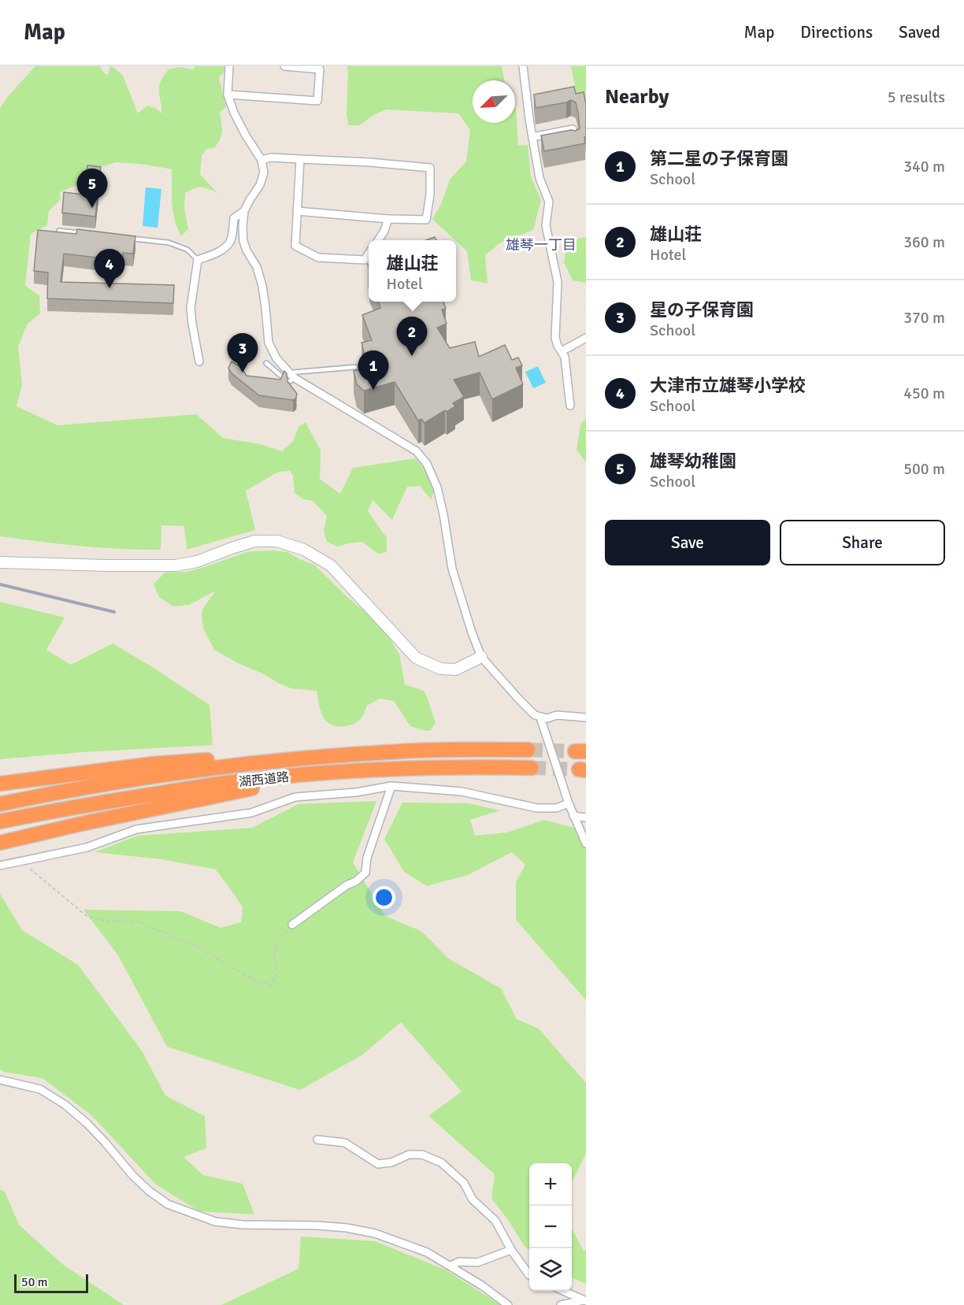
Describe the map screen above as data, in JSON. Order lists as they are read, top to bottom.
{
  "streets": {
    "highway": ["湖西道路"]
  },
  "districts": ["雄琴一丁目"],
  "scale_bar": "50 m",
  "north": "bottom left",
  "page": {
    "header": "Map",
    "nav": ["Map", "Directions", "Saved"],
    "heading": ["Nearby", "5 results"],
    "list": [
      {
        "mark": "1",
        "name": "第二星の子保育園",
        "note": "School",
        "value": "340 m"
      },
      {
        "mark": "2",
        "name": "雄山荘",
        "note": "Hotel",
        "value": "360 m"
      },
      {
        "mark": "3",
        "name": "星の子保育園",
        "note": "School",
        "value": "370 m"
      },
      {
        "mark": "4",
        "name": "大津市立雄琴小学校",
        "note": "School",
        "value": "450 m"
      },
      {
        "mark": "5",
        "name": "雄琴幼稚園",
        "note": "School",
        "value": "500 m"
      }
    ],
    "pins": [
      "5",
      "4",
      "2",
      "3",
      "1"
    ],
    "popup": ["雄山荘", "Hotel"],
    "buttons": ["Save", "Share"],
    "map_buttons": ["+", "−"],
    "scale": "50 m"
  }
}
